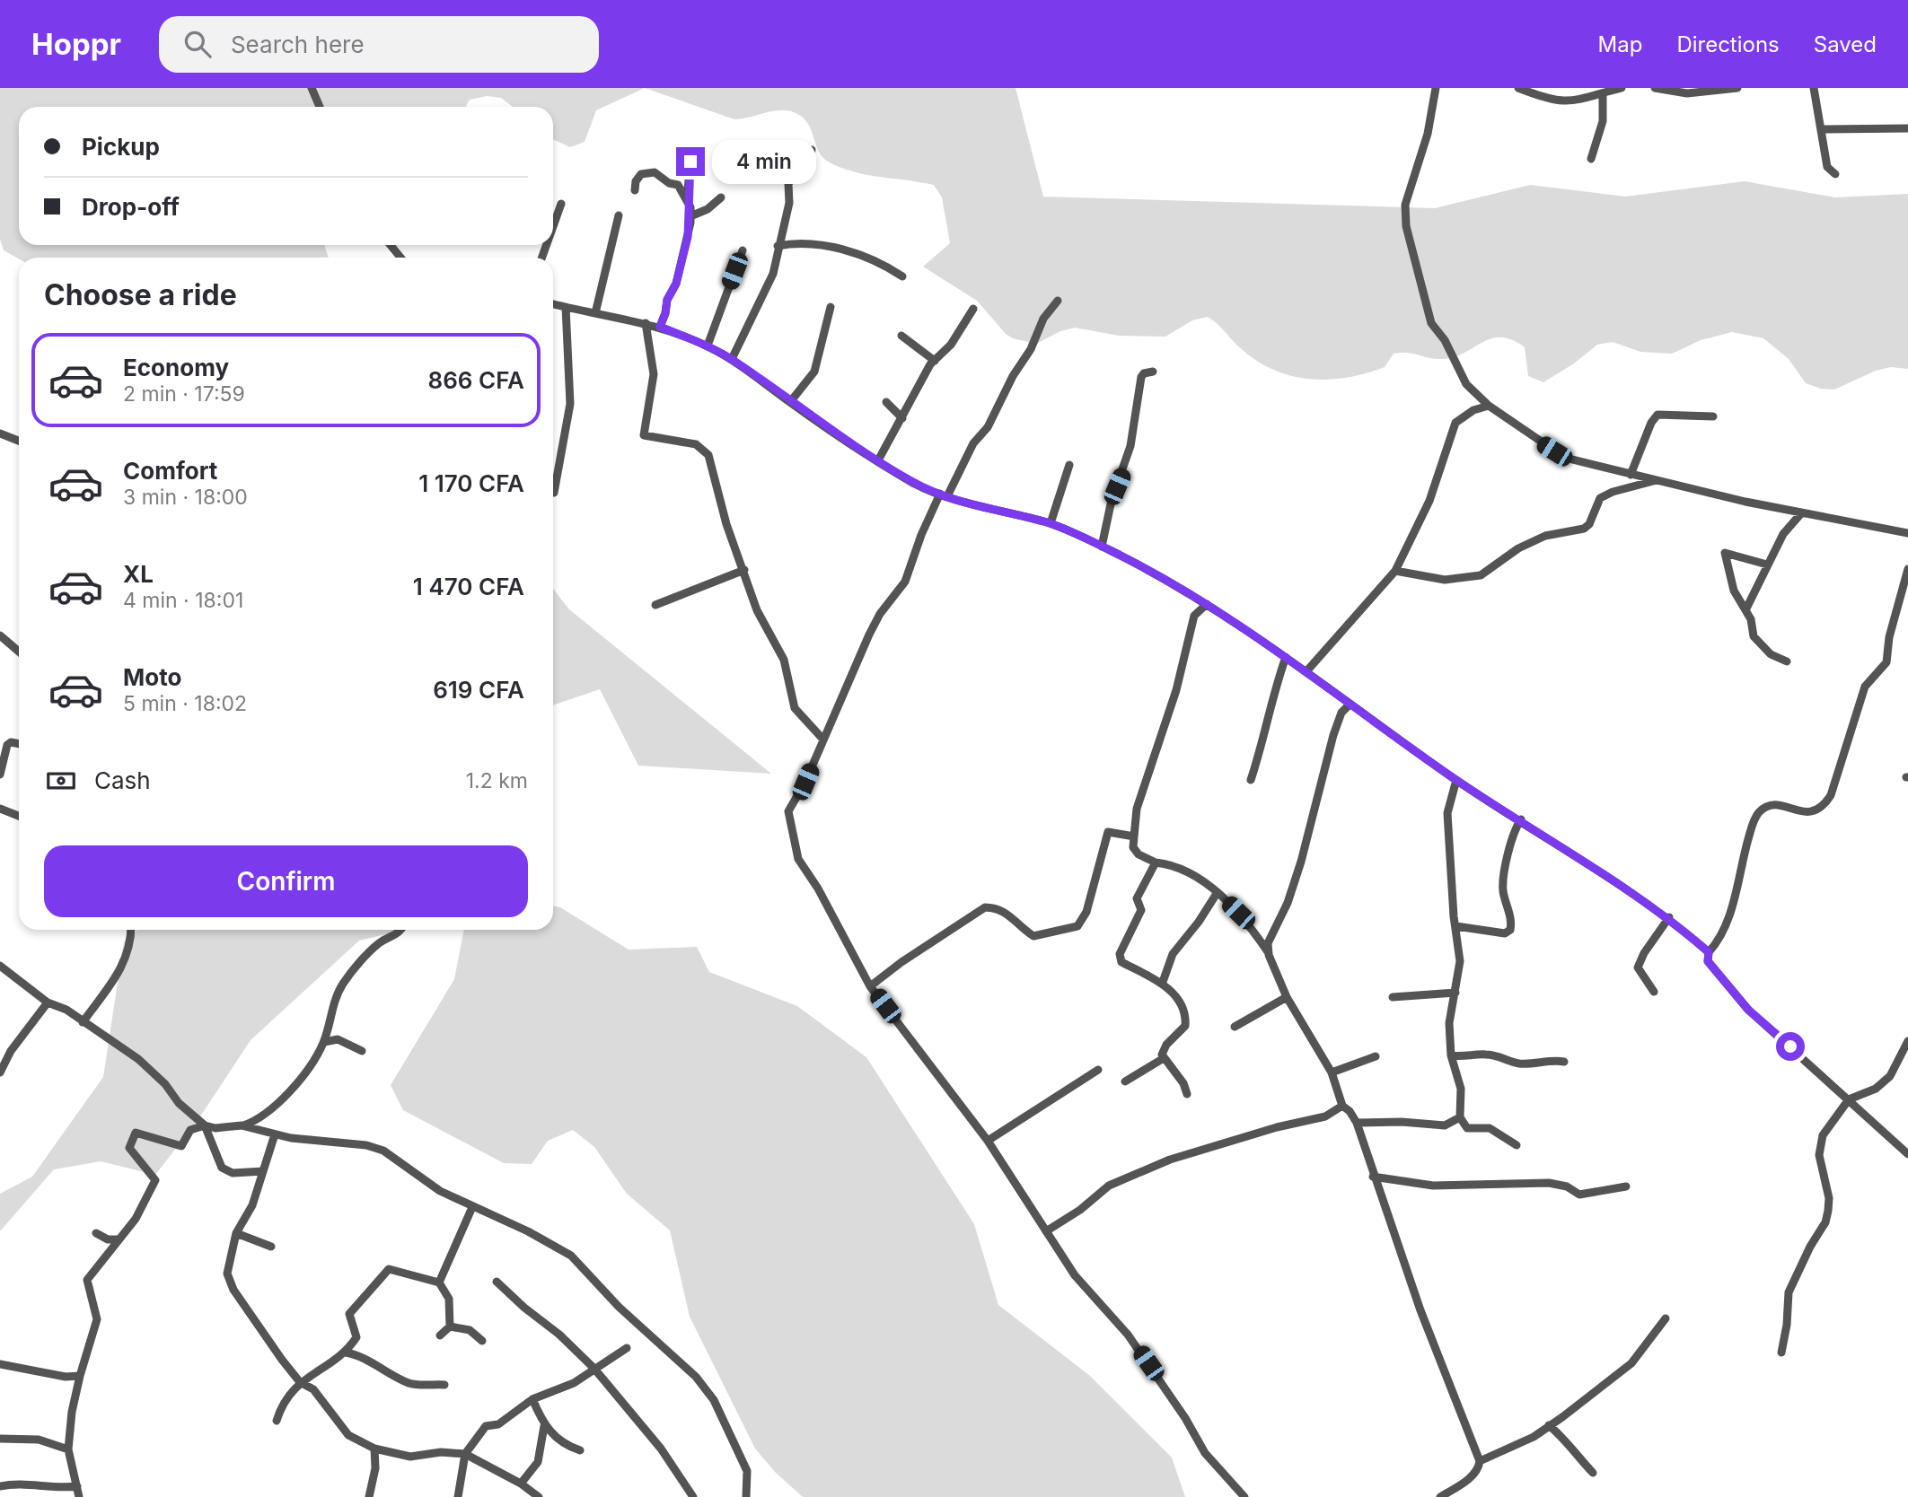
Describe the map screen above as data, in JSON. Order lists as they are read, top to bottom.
{
  "page": {
    "header": "Hoppr",
    "search": "Search here",
    "nav": ["Map", "Directions", "Saved"],
    "banner": ["Pickup", "Drop-off"],
    "bubble": "4 min",
    "heading": "Choose a ride",
    "list": [
      {
        "name": "Economy",
        "note": "2 min · 17:59",
        "value": "866 CFA"
      },
      {
        "name": "Comfort",
        "note": "3 min · 18:00",
        "value": "1 170 CFA"
      },
      {
        "name": "XL",
        "note": "4 min · 18:01",
        "value": "1 470 CFA"
      },
      {
        "name": "Moto",
        "note": "5 min · 18:02",
        "value": "619 CFA"
      }
    ],
    "pay": ["Cash", "1.2 km"],
    "buttons": "Confirm"
  }
}
